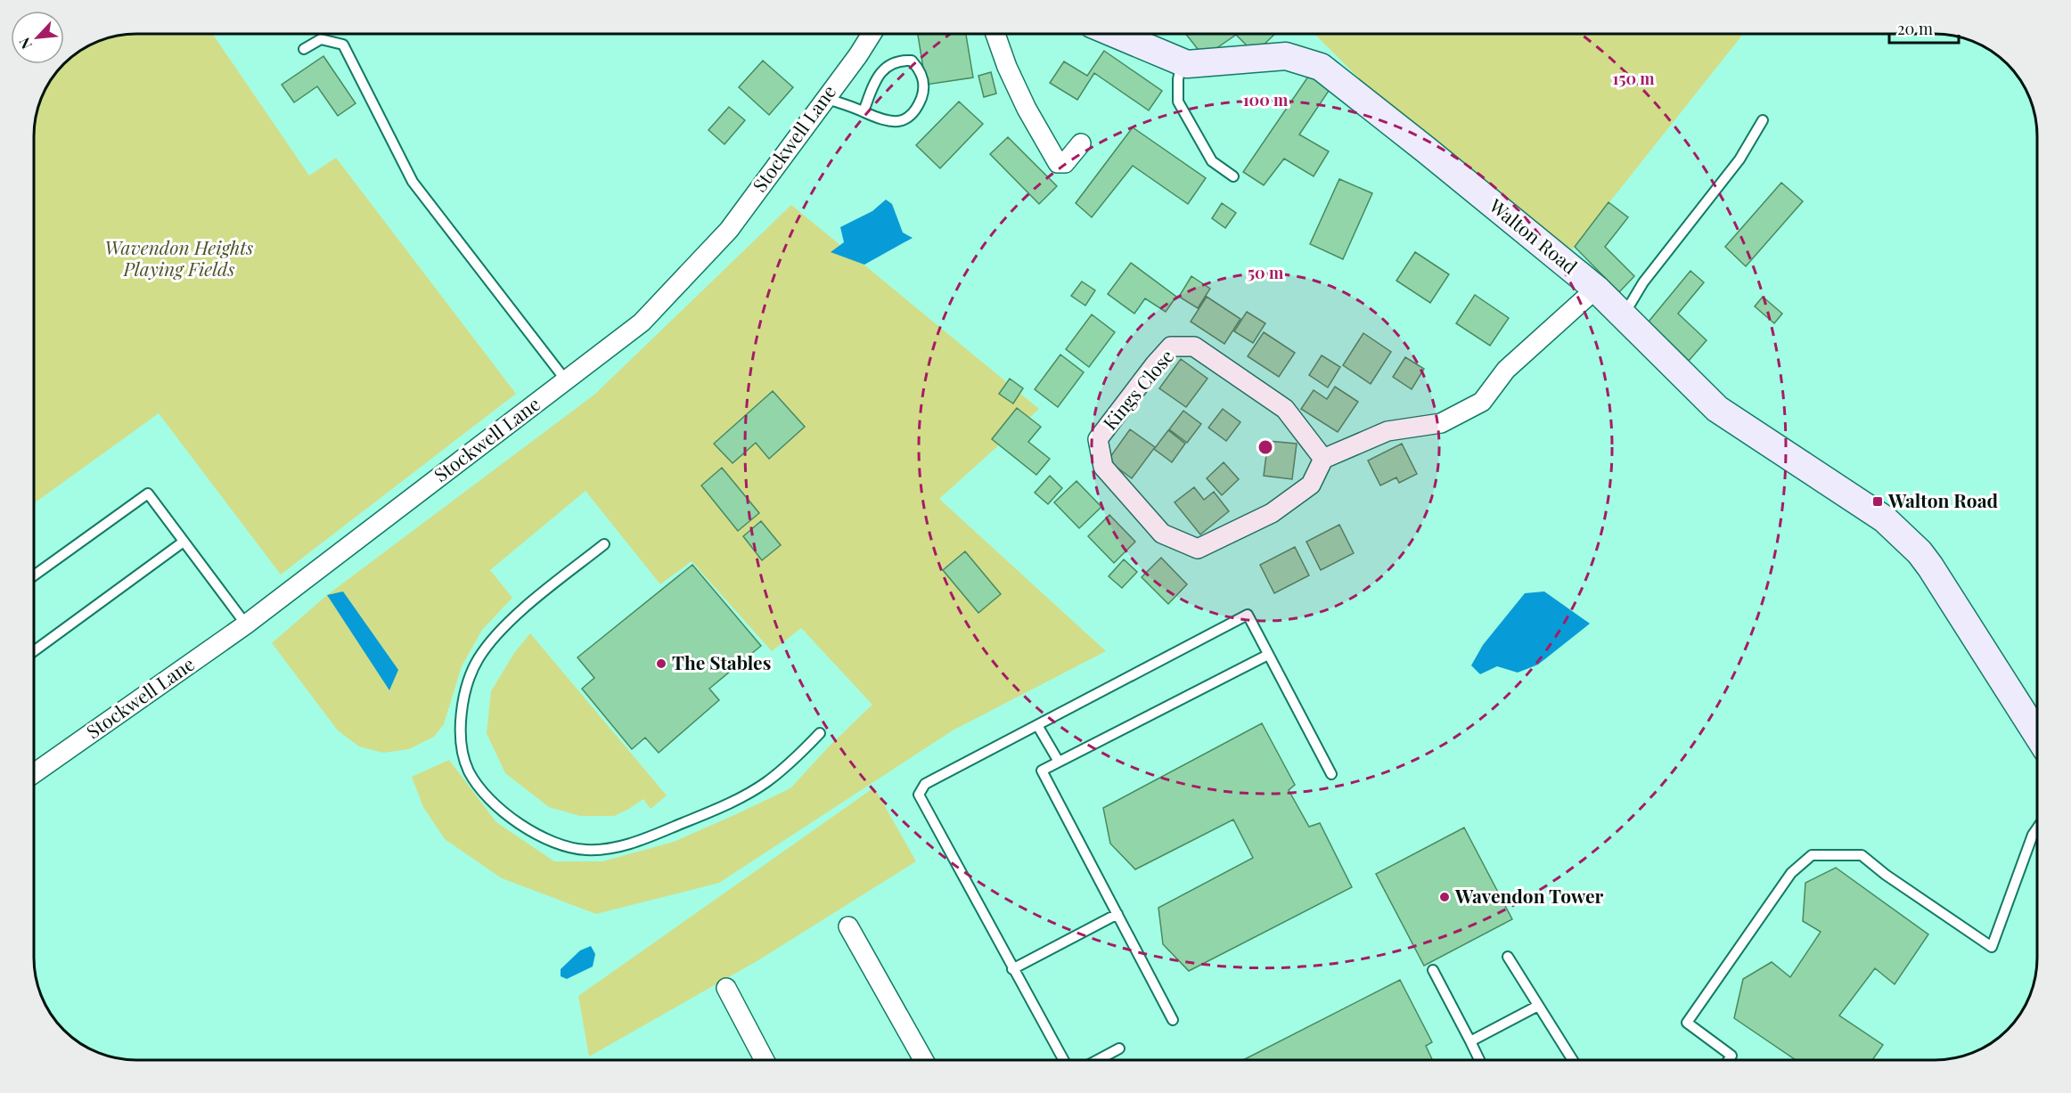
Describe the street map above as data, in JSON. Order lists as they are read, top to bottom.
{
  "streets": {
    "street": ["Stockwell Lane", "Walton Road", "Kings Close"]
  },
  "parks": ["Wavendon Heights Playing Fields"],
  "places": {
    "transit": ["Walton Road"],
    "other": ["The Stables", "Wavendon Tower"]
  },
  "scale_bar": "20 m",
  "north": "bottom left",
  "rings": ["150 m", "100 m", "50 m"]
}
